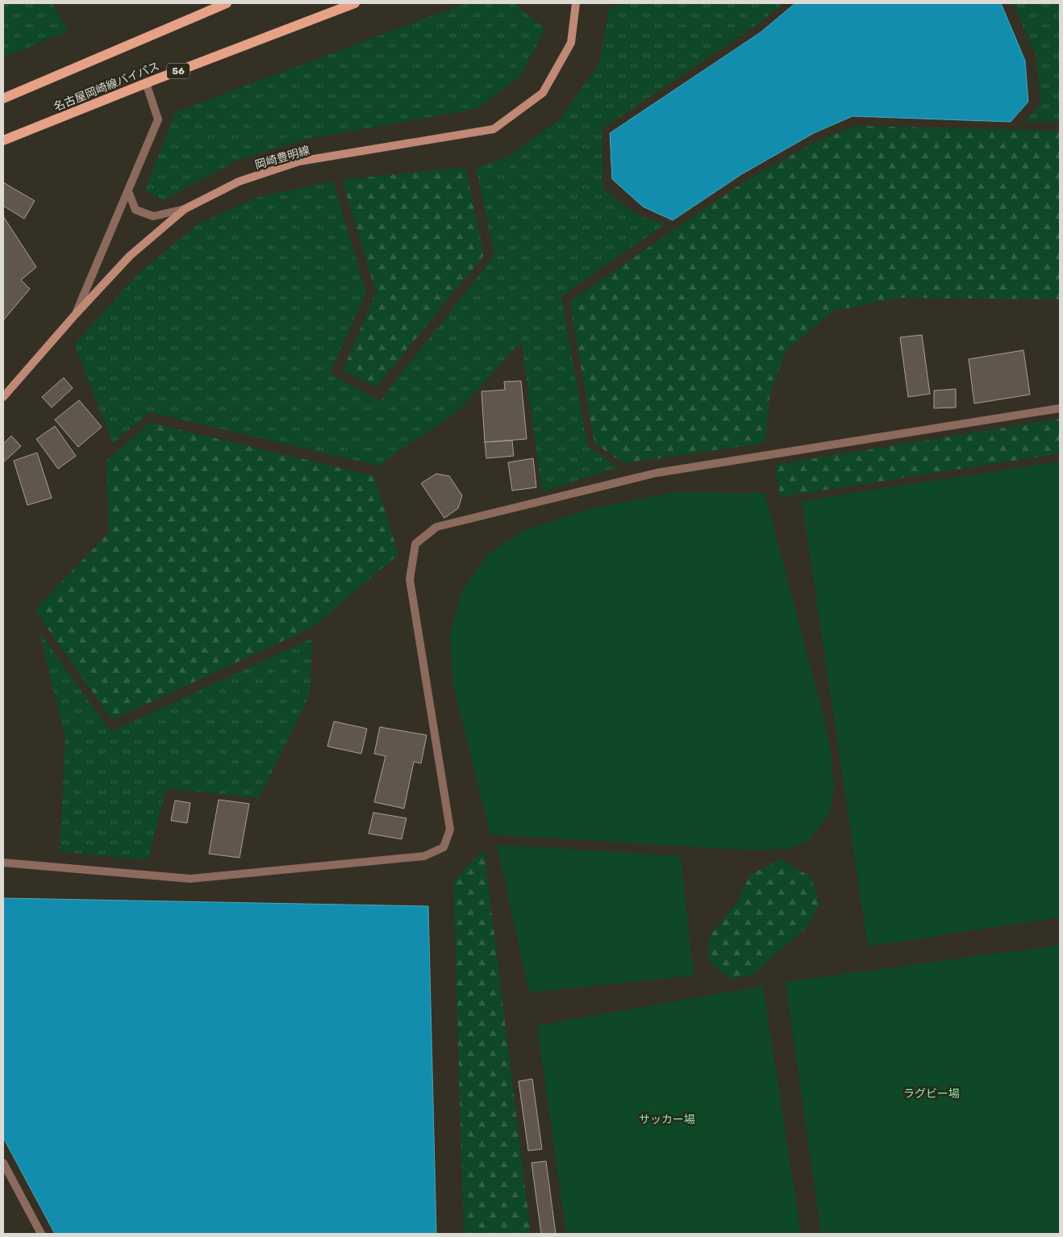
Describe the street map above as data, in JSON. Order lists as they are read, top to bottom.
{
  "streets": {
    "main road": ["56", "名古屋岡崎線バイパス", "岡崎豊明線"]
  },
  "parks": ["ラグビー場", "サッカー場"]
}
